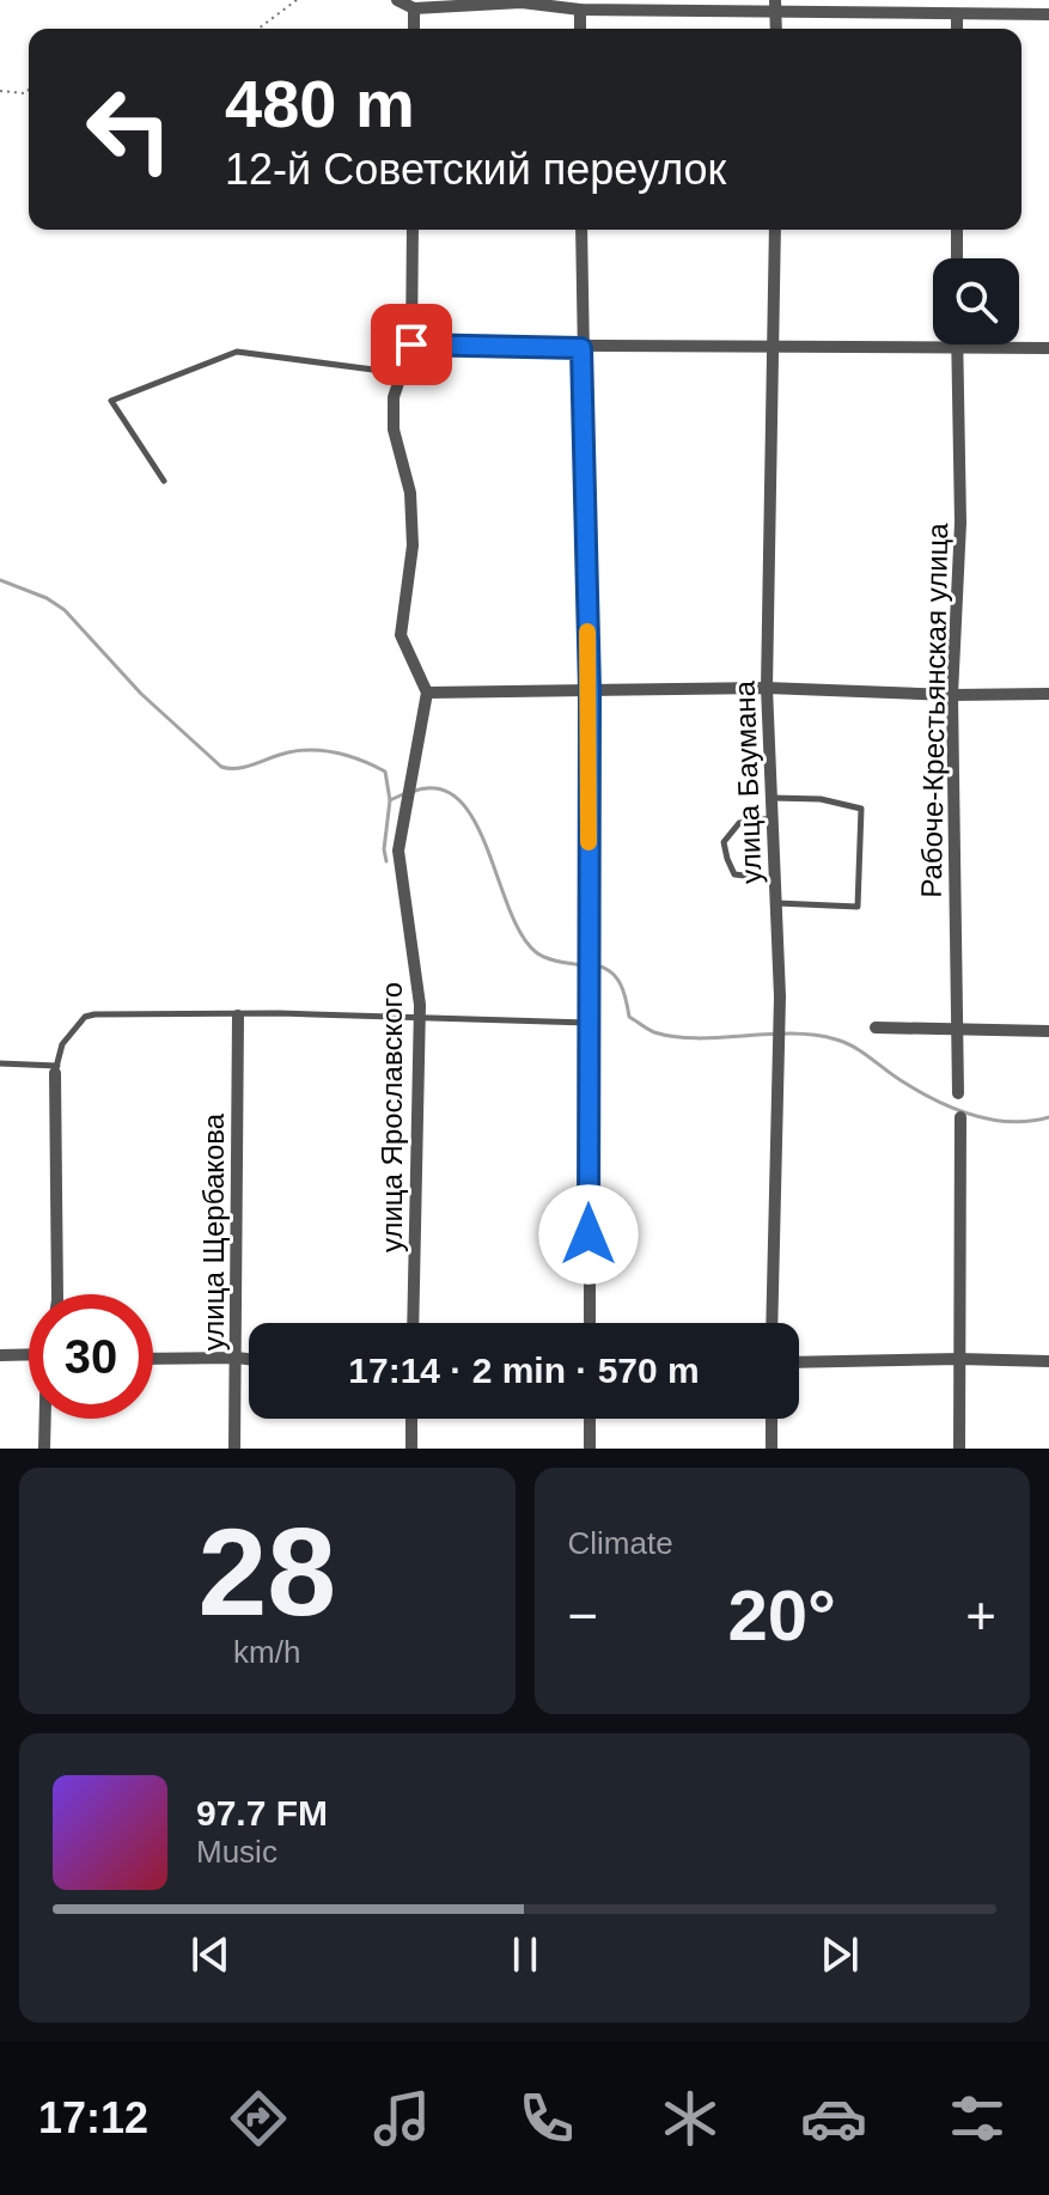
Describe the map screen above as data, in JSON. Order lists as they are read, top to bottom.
{
  "streets": {
    "street": [
      "Рабоче-Крестьянская улица",
      "улица Баумана",
      "улица Ярославского",
      "улица Щербакова"
    ]
  },
  "page": {
    "turn": ["480 m", "12-й Советский переулок"],
    "limit": "30",
    "trip": "17:14 · 2 min · 570 m",
    "tile": [
      ["28", "km/h"],
      "Climate"
    ],
    "heat": ["−", "20°", "+"],
    "song": ["97.7 FM", "Music"],
    "tabs": "17:12"
  }
}
